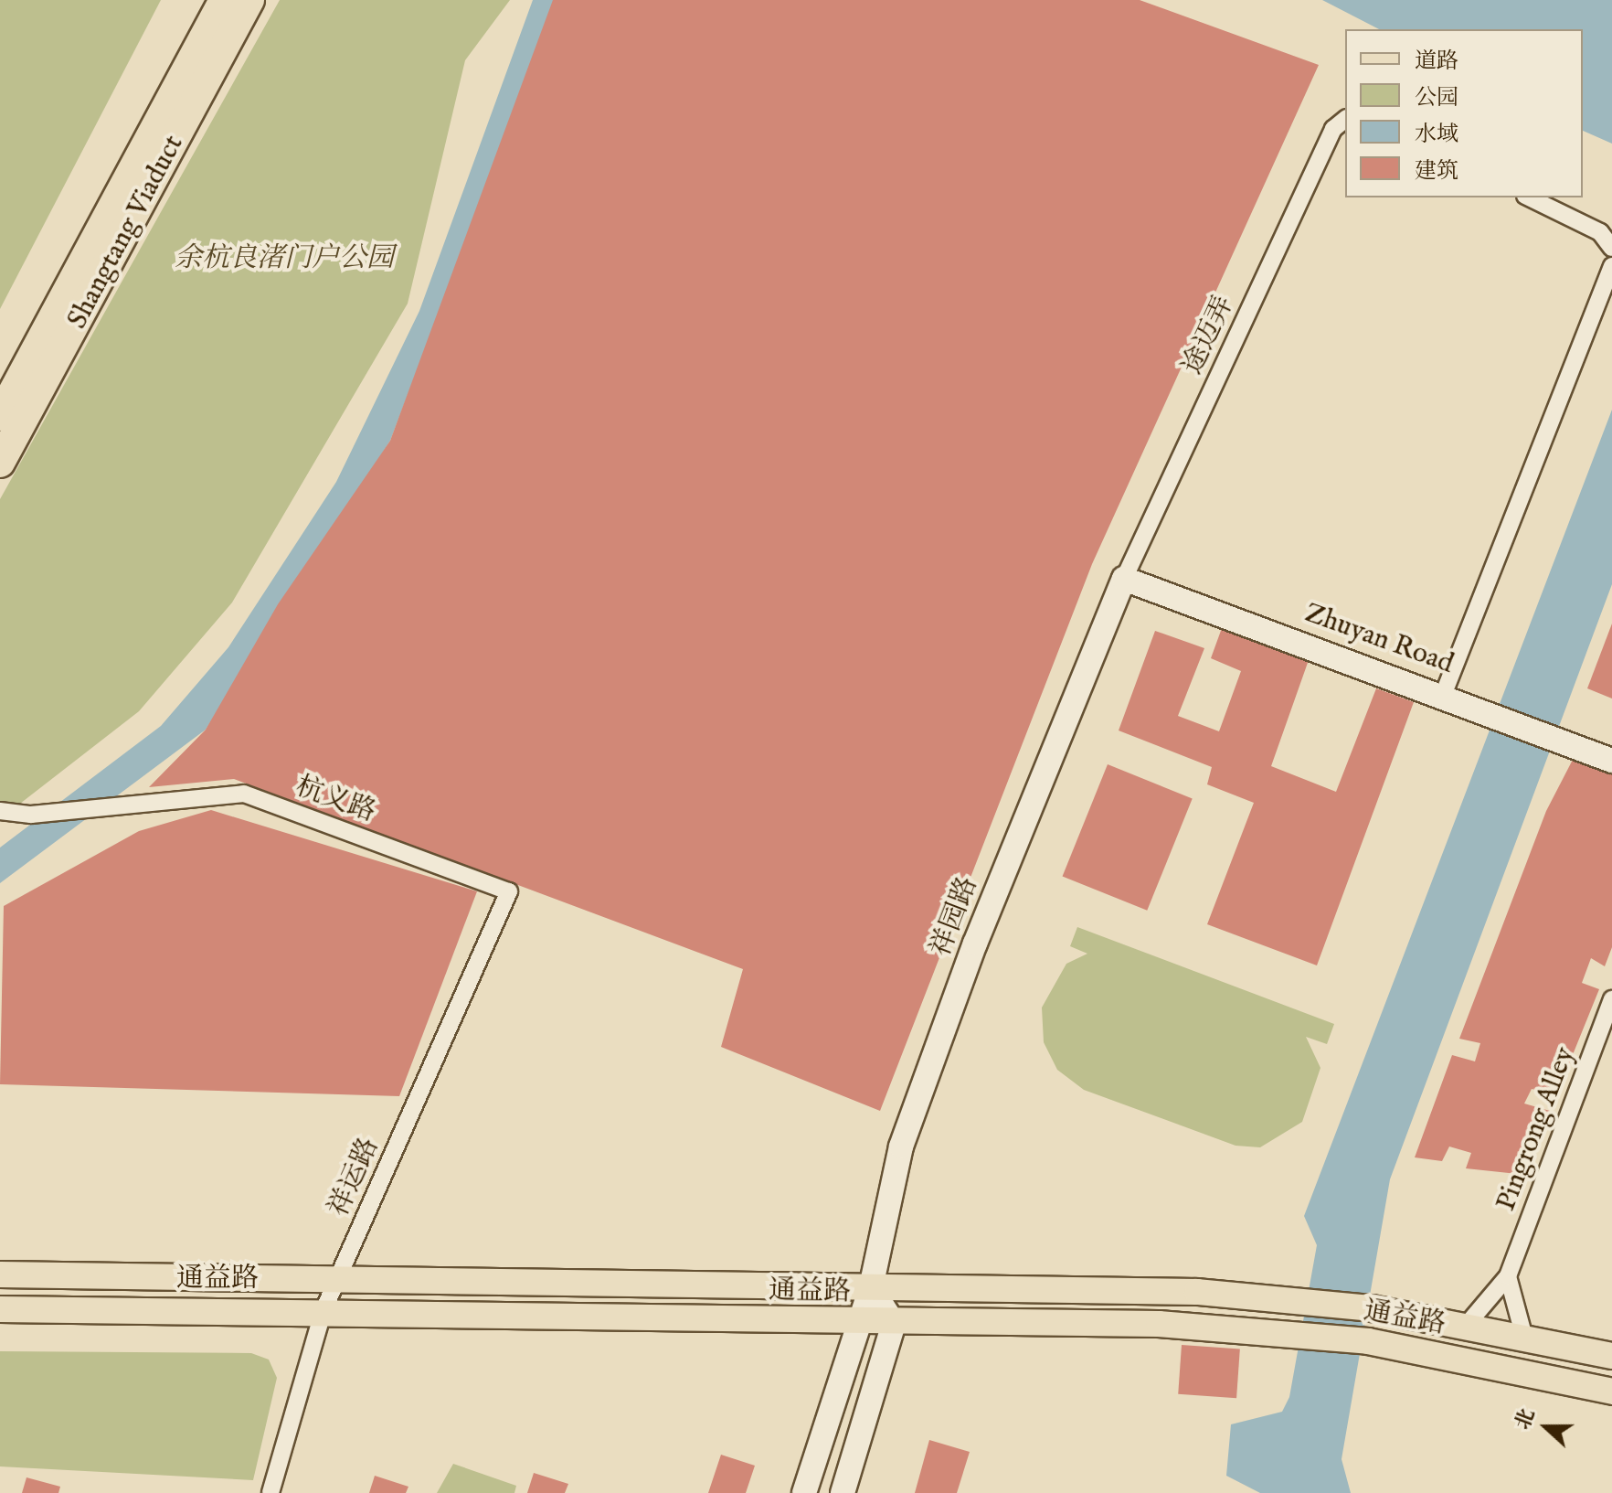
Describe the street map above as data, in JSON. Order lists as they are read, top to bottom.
{
  "streets": {
    "highway": ["Shangtang Viaduct"],
    "main road": ["通益路"],
    "street": [
      "途迈弄",
      "Zhuyan Road",
      "杭义路",
      "祥园路",
      "Pingrong Alley",
      "祥运路"
    ]
  },
  "crossings": [
    ["途迈弄", "Zhuyan Road"],
    ["途迈弄", "祥园路"],
    ["Zhuyan Road", "祥园路"],
    ["杭义路", "祥运路"],
    ["祥园路", "通益路"],
    ["Pingrong Alley", "通益路"],
    ["祥运路", "通益路"]
  ],
  "parks": ["余杭良渚门户公园"],
  "legend": [
    "道路",
    "公园",
    "水域",
    "建筑"
  ],
  "north": "left"
}
